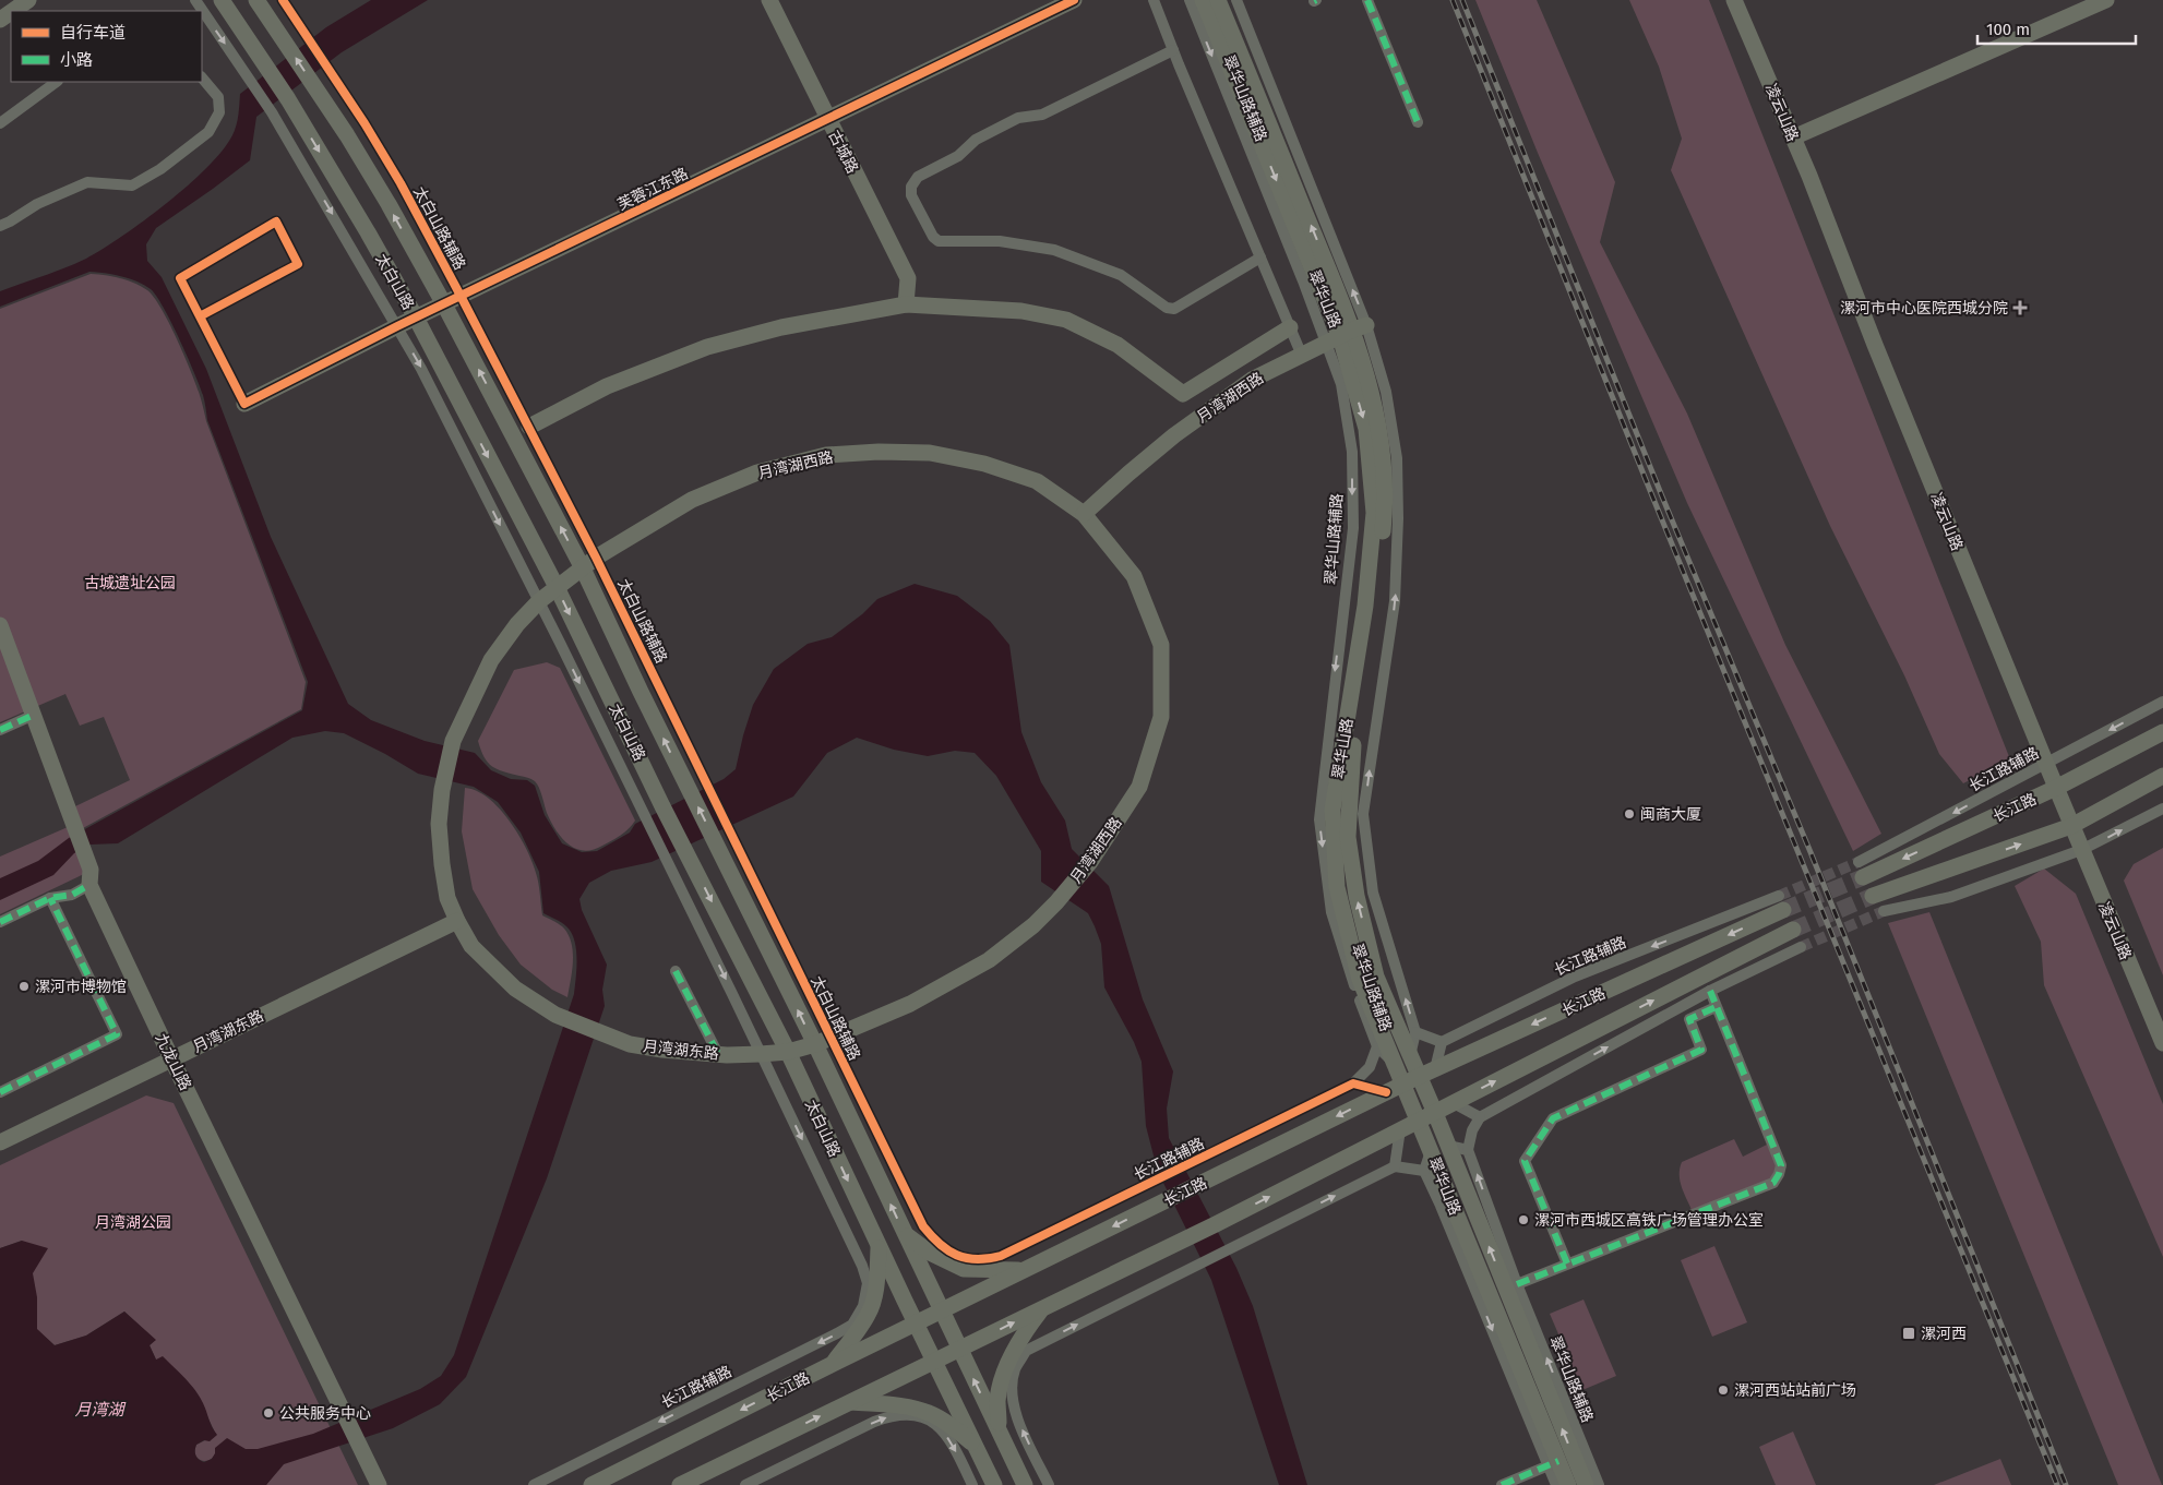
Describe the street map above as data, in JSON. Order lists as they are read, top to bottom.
{
  "streets": {
    "main road": [
      "凌云山路",
      "古城路",
      "芙蓉江东路",
      "太白山路",
      "翠华山路",
      "月湾湖西路",
      "长江路",
      "月湾湖东路",
      "九龙山路"
    ],
    "street": ["翠华山路辅路", "太白山路辅路", "长江路辅路"]
  },
  "crossings": [
    ["翠华山路辅路", "翠华山路"],
    ["翠华山路辅路", "月湾湖西路"],
    ["凌云山路", "长江路辅路"],
    ["凌云山路", "长江路"],
    ["古城路", "芙蓉江东路"],
    ["芙蓉江东路", "太白山路辅路"],
    ["芙蓉江东路", "太白山路"],
    ["太白山路辅路", "太白山路"],
    ["太白山路辅路", "月湾湖西路"],
    ["太白山路辅路", "长江路辅路"],
    ["太白山路", "月湾湖西路"],
    ["太白山路", "长江路"],
    ["太白山路", "月湾湖东路"],
    ["翠华山路", "月湾湖西路"],
    ["翠华山路", "长江路"],
    ["月湾湖西路", "月湾湖东路"],
    ["长江路辅路", "长江路"],
    ["长江路辅路", "月湾湖东路"],
    ["月湾湖东路", "九龙山路"]
  ],
  "water": ["月湾湖"],
  "parks": ["古城遗址公园", "月湾湖公园"],
  "places": {
    "health": ["漯河市中心医院西城分院"],
    "other": [
      "闽商大厦",
      "漯河市博物馆",
      "漯河市西城区高铁广场管理办公室",
      "漯河西站站前广场",
      "公共服务中心"
    ],
    "transit": ["漯河西"]
  },
  "legend": ["自行车道", "小路"],
  "scale_bar": "100 m"
}
